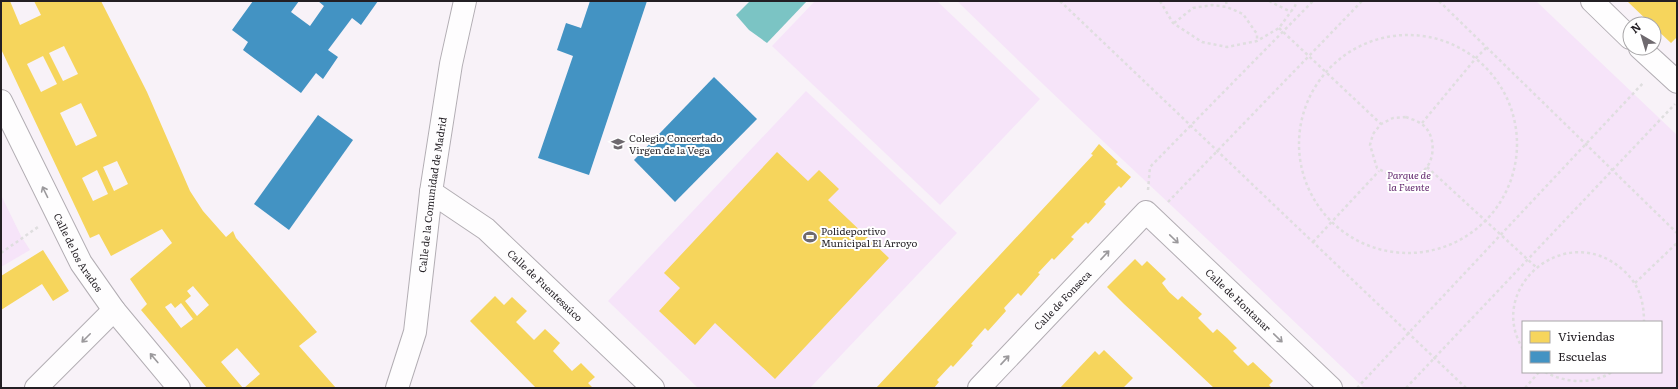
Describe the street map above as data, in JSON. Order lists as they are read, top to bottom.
{
  "streets": {
    "street": [
      "Calle de la Comunidad de Madrid",
      "Calle de los Arados",
      "Calle de Fuentesaúco",
      "Calle de Fonseca",
      "Calle de Hontanar"
    ]
  },
  "crossings": [
    ["Calle de la Comunidad de Madrid", "Calle de Fuentesaúco"],
    ["Calle de Fonseca", "Calle de Hontanar"]
  ],
  "one_way": ["Calle de los Arados", "Calle de Fonseca", "Calle de Hontanar"],
  "parks": ["Parque de la Fuente"],
  "places": {
    "school or university": ["Colegio Concertado Virgen de la Vega"],
    "sports": ["Polideportivo Municipal El Arroyo"]
  },
  "legend": ["Viviendas", "Escuelas"],
  "north": "top left"
}
